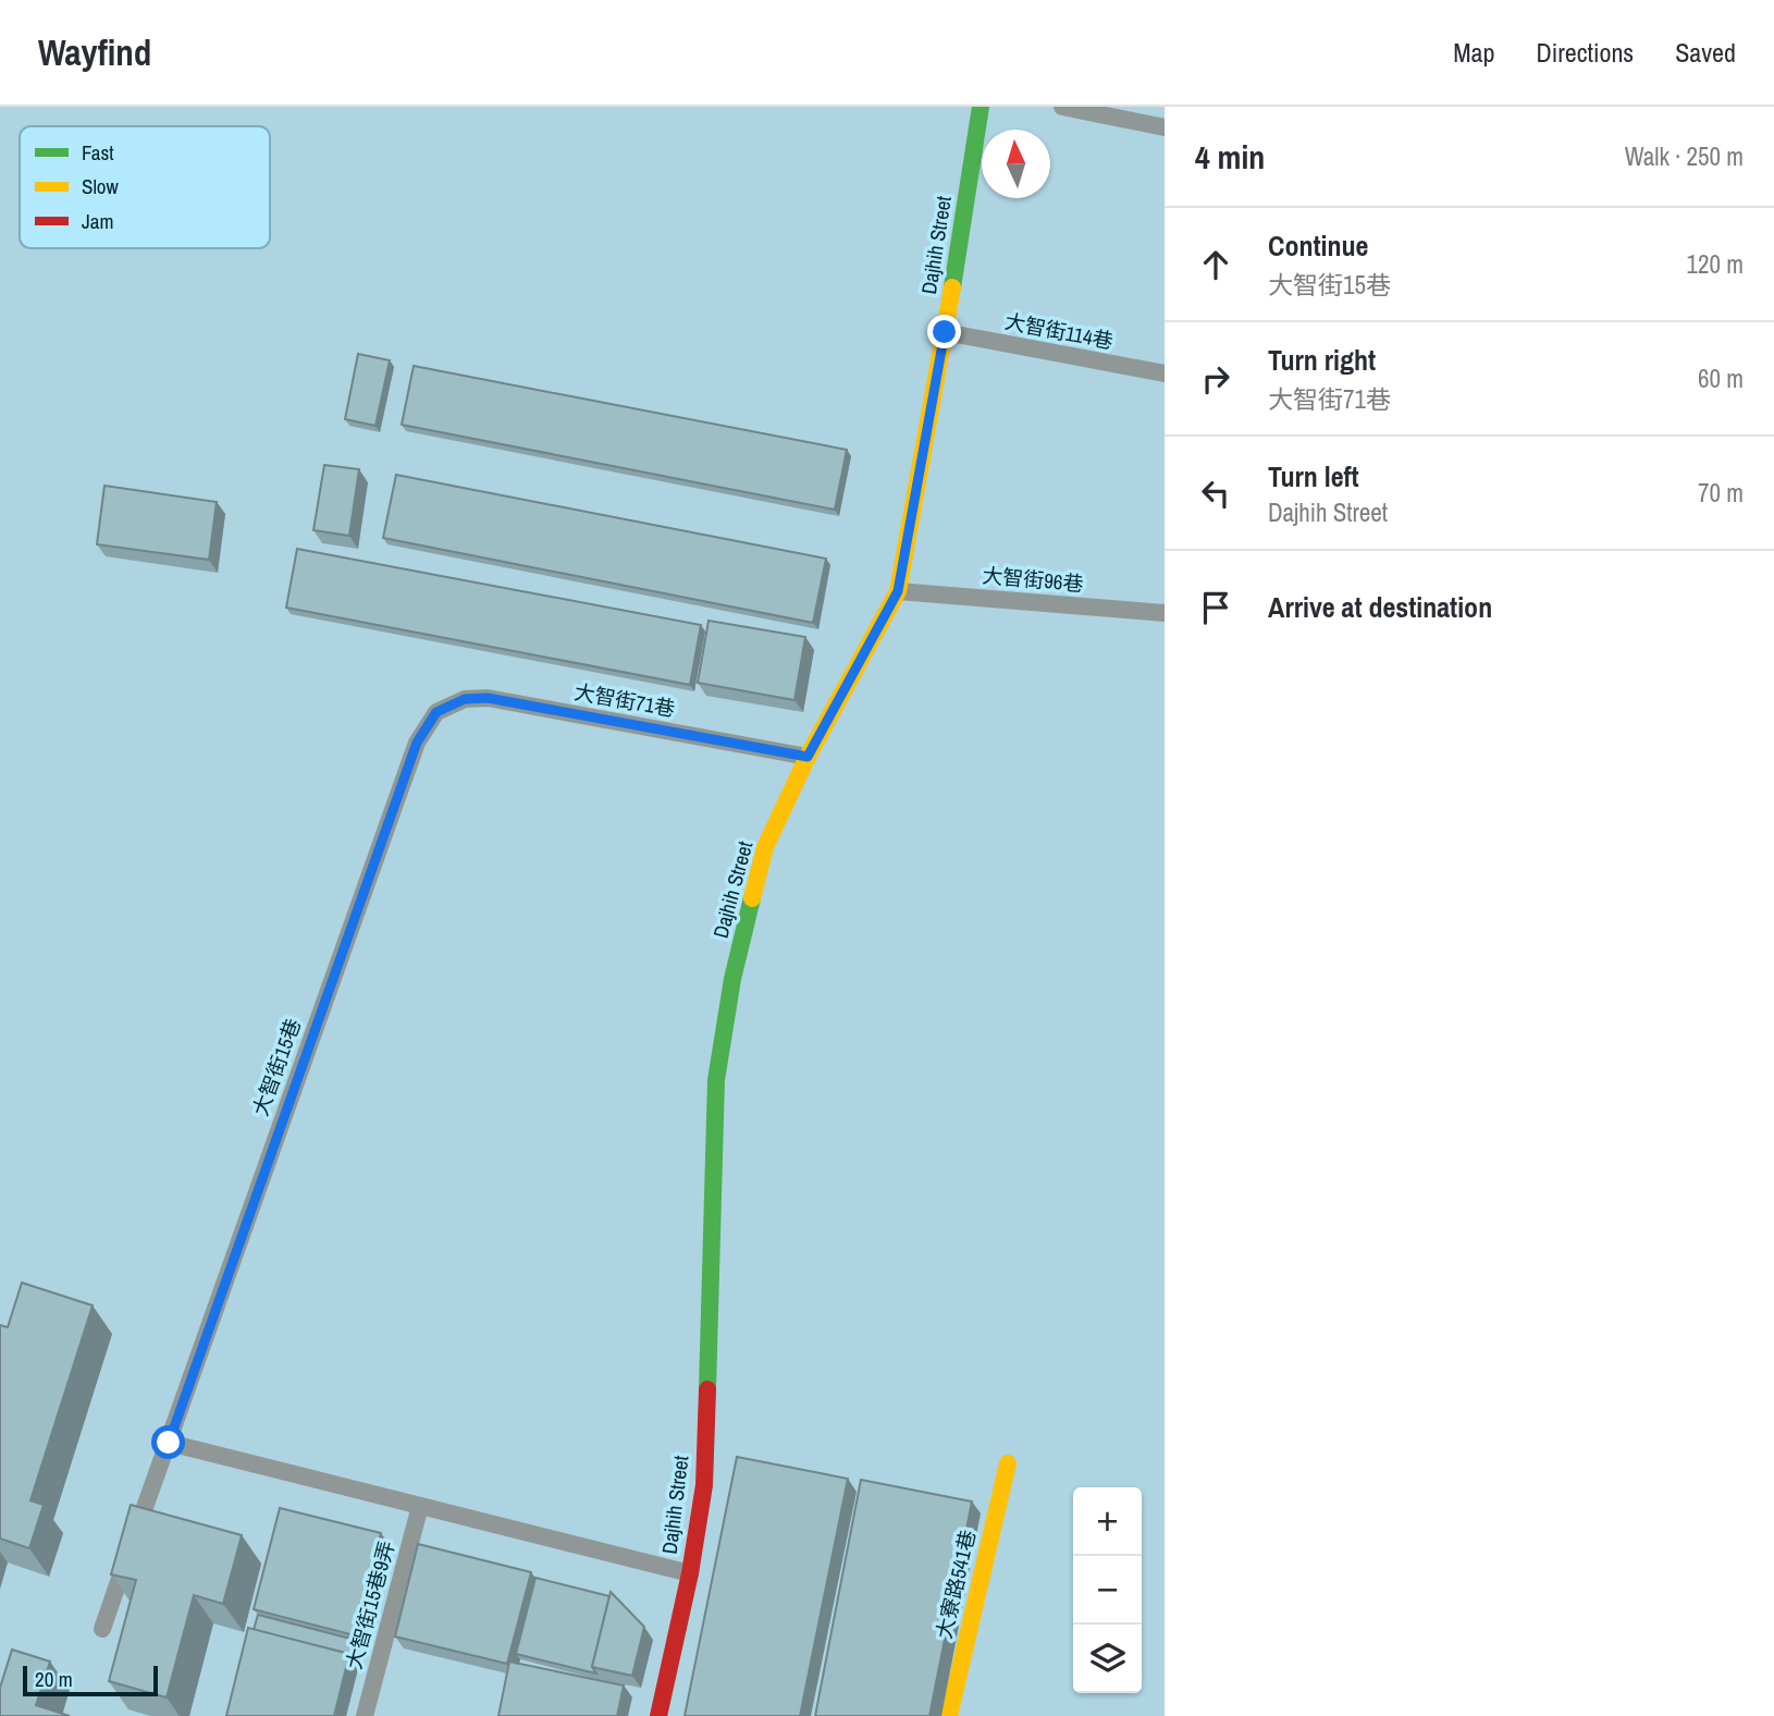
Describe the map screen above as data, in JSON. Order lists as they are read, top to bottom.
{
  "streets": {
    "street": ["Dajhih Street", "大寮路541巷"],
    "lane": [
      "大智街114巷",
      "大智街96巷",
      "大智街71巷",
      "大智街15巷",
      "大智街15巷9弄"
    ]
  },
  "crossings": [
    ["Dajhih Street", "大智街114巷"],
    ["Dajhih Street", "大智街96巷"],
    ["Dajhih Street", "大智街71巷"],
    ["大智街71巷", "大智街15巷"]
  ],
  "legend": ["Fast", "Slow", "Jam"],
  "scale_bar": "20 m",
  "north": "top",
  "page": {
    "header": "Wayfind",
    "nav": ["Map", "Directions", "Saved"],
    "heading": ["4 min", "Walk · 250 m"],
    "list": [
      ["Continue", "大智街15巷", "120 m"],
      ["Turn right", "大智街71巷", "60 m"],
      ["Turn left", "Dajhih Street", "70 m"],
      "Arrive at destination"
    ],
    "map_buttons": ["+", "−"],
    "scale": "20 m"
  }
}
